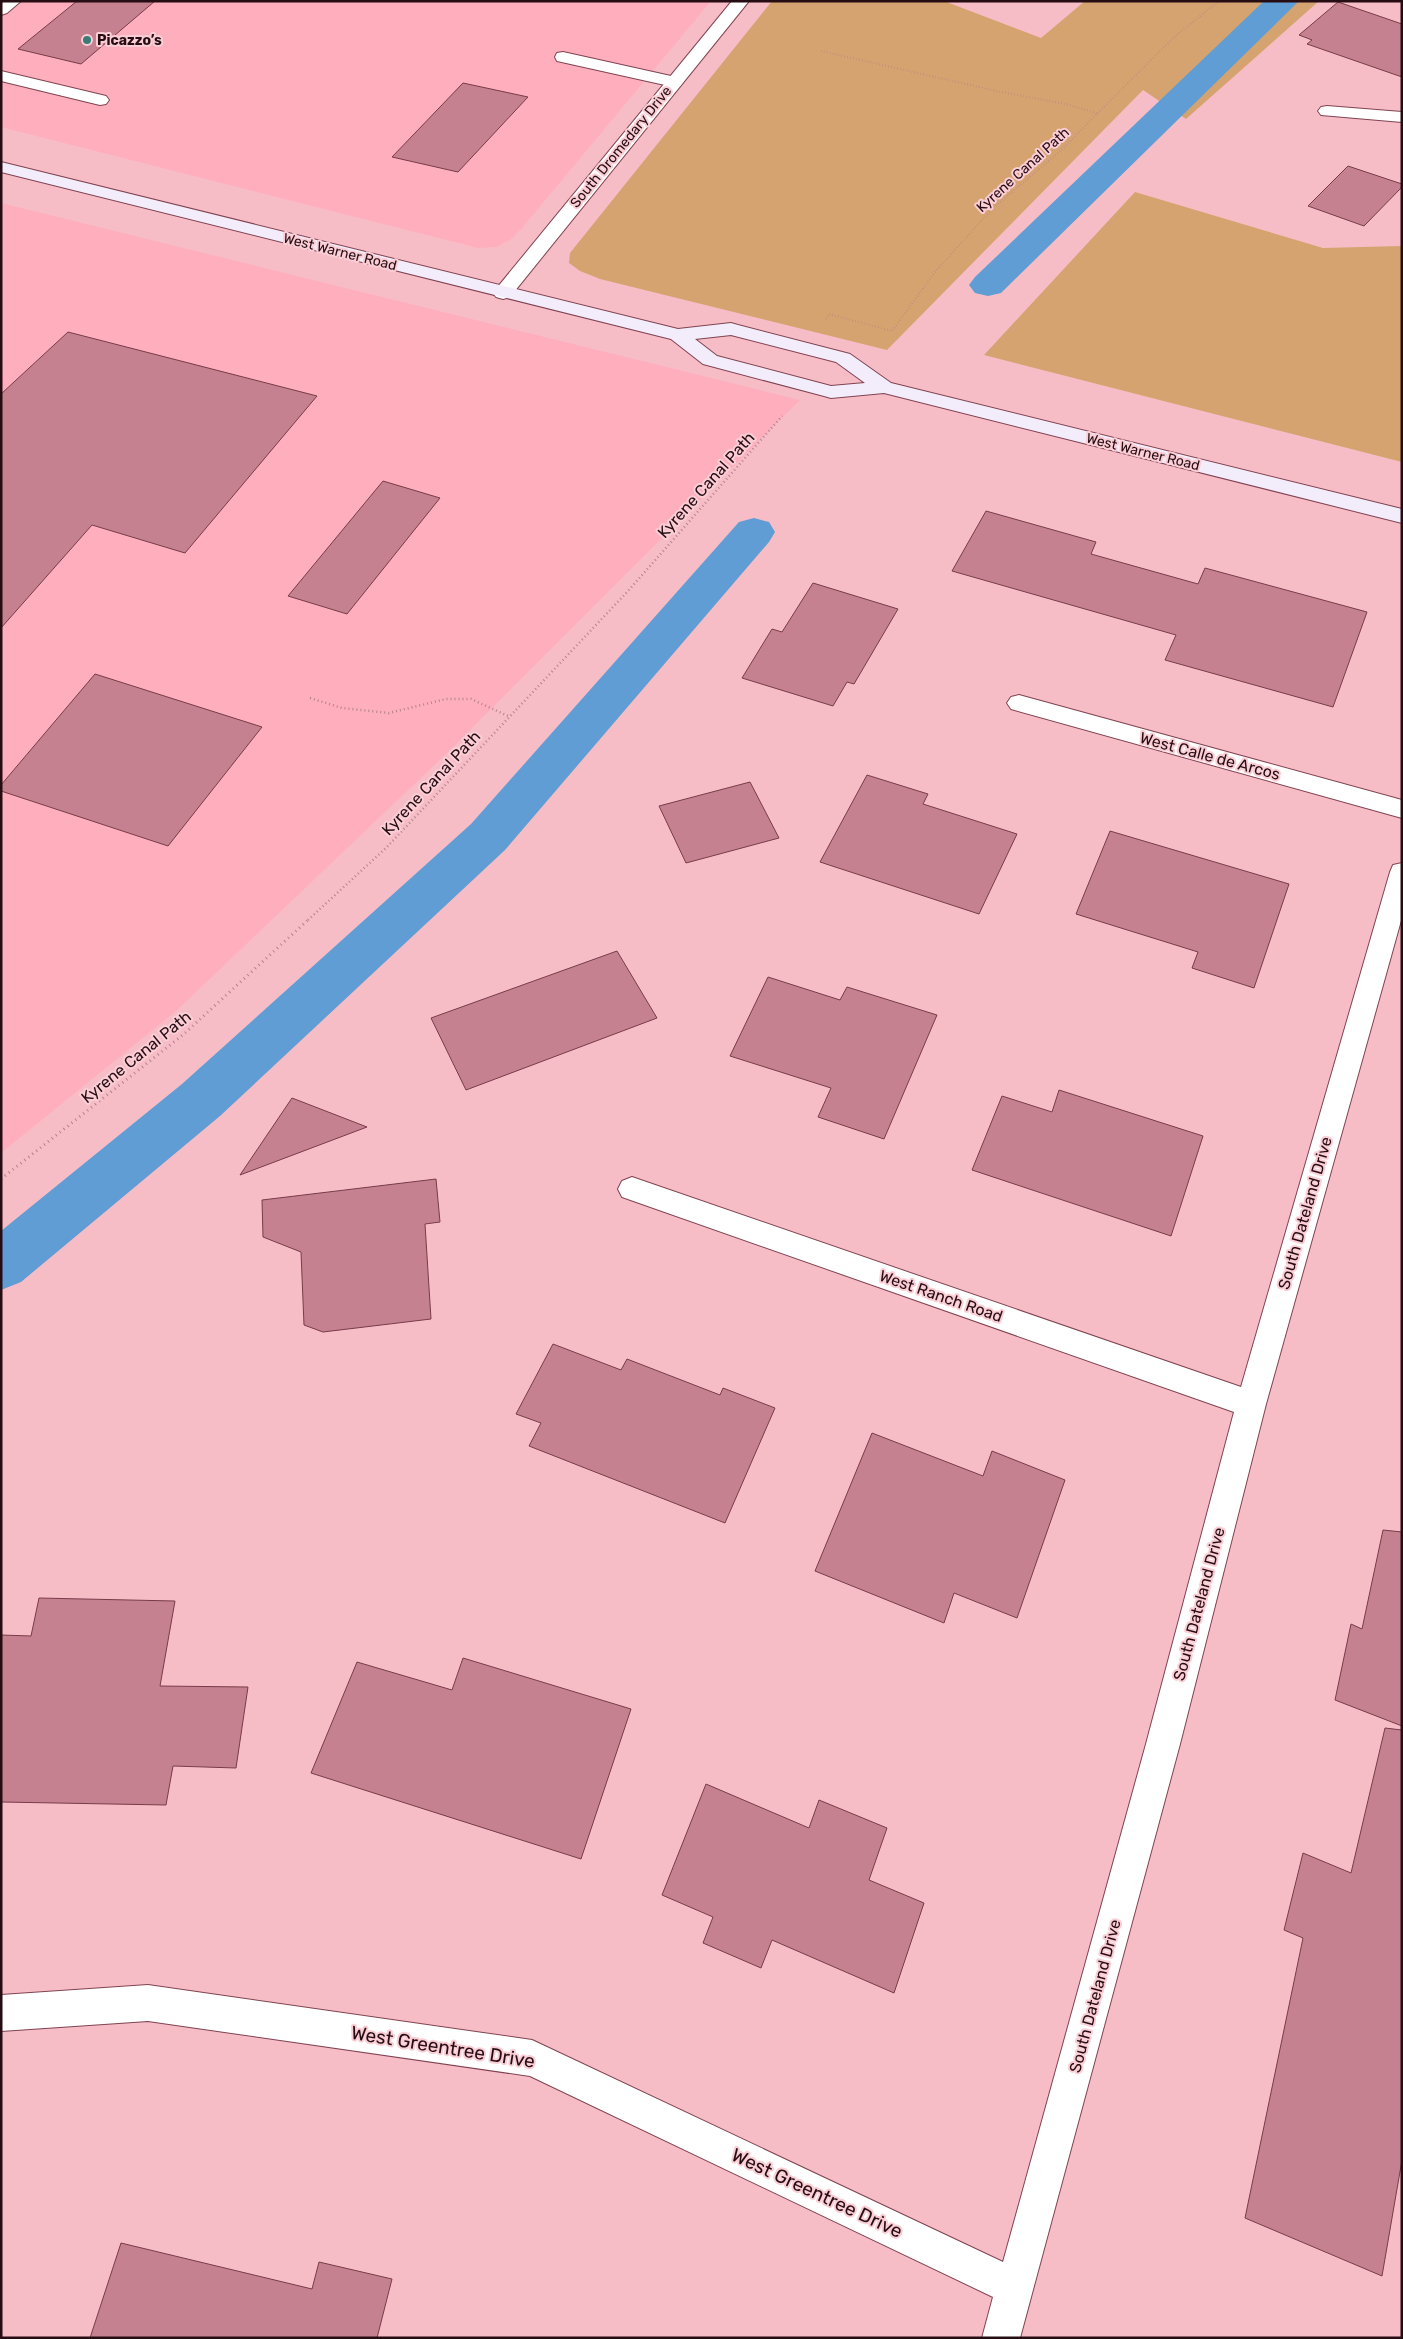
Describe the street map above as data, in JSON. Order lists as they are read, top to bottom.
{
  "streets": {
    "main road": ["West Warner Road"],
    "street": [
      "South Dromedary Drive",
      "West Calle de Arcos",
      "South Dateland Drive",
      "West Ranch Road",
      "West Greentree Drive"
    ],
    "path": ["Kyrene Canal Path"]
  },
  "crossings": [
    ["South Dromedary Drive", "West Warner Road"],
    ["South Dateland Drive", "West Ranch Road"],
    ["South Dateland Drive", "West Greentree Drive"]
  ],
  "places": ["Picazzo’s"]
}
